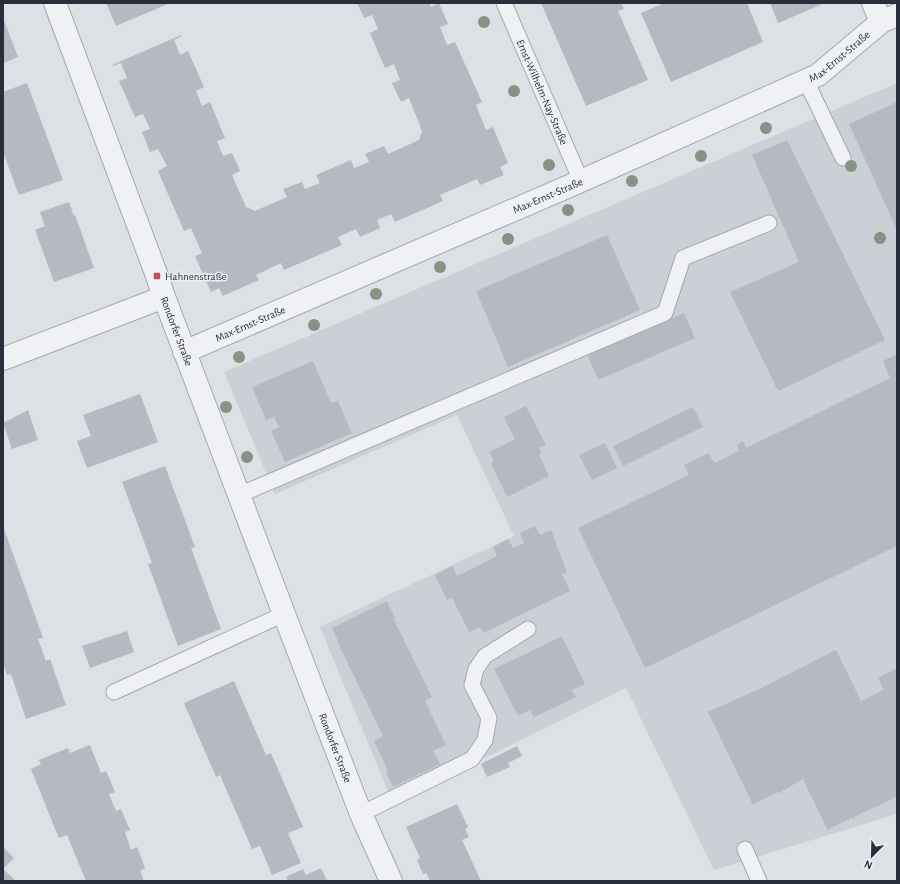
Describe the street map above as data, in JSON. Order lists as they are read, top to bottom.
{
  "streets": {
    "street": ["Max-Ernst-Straße", "Rondorfer Straße"],
    "lane": ["Ernst-Wilhelm-Nay-Straße"]
  },
  "crossings": [
    ["Max-Ernst-Straße", "Ernst-Wilhelm-Nay-Straße"],
    ["Max-Ernst-Straße", "Rondorfer Straße"]
  ],
  "places": {
    "transit": ["Hahnenstraße"]
  },
  "north": "bottom left"
}
